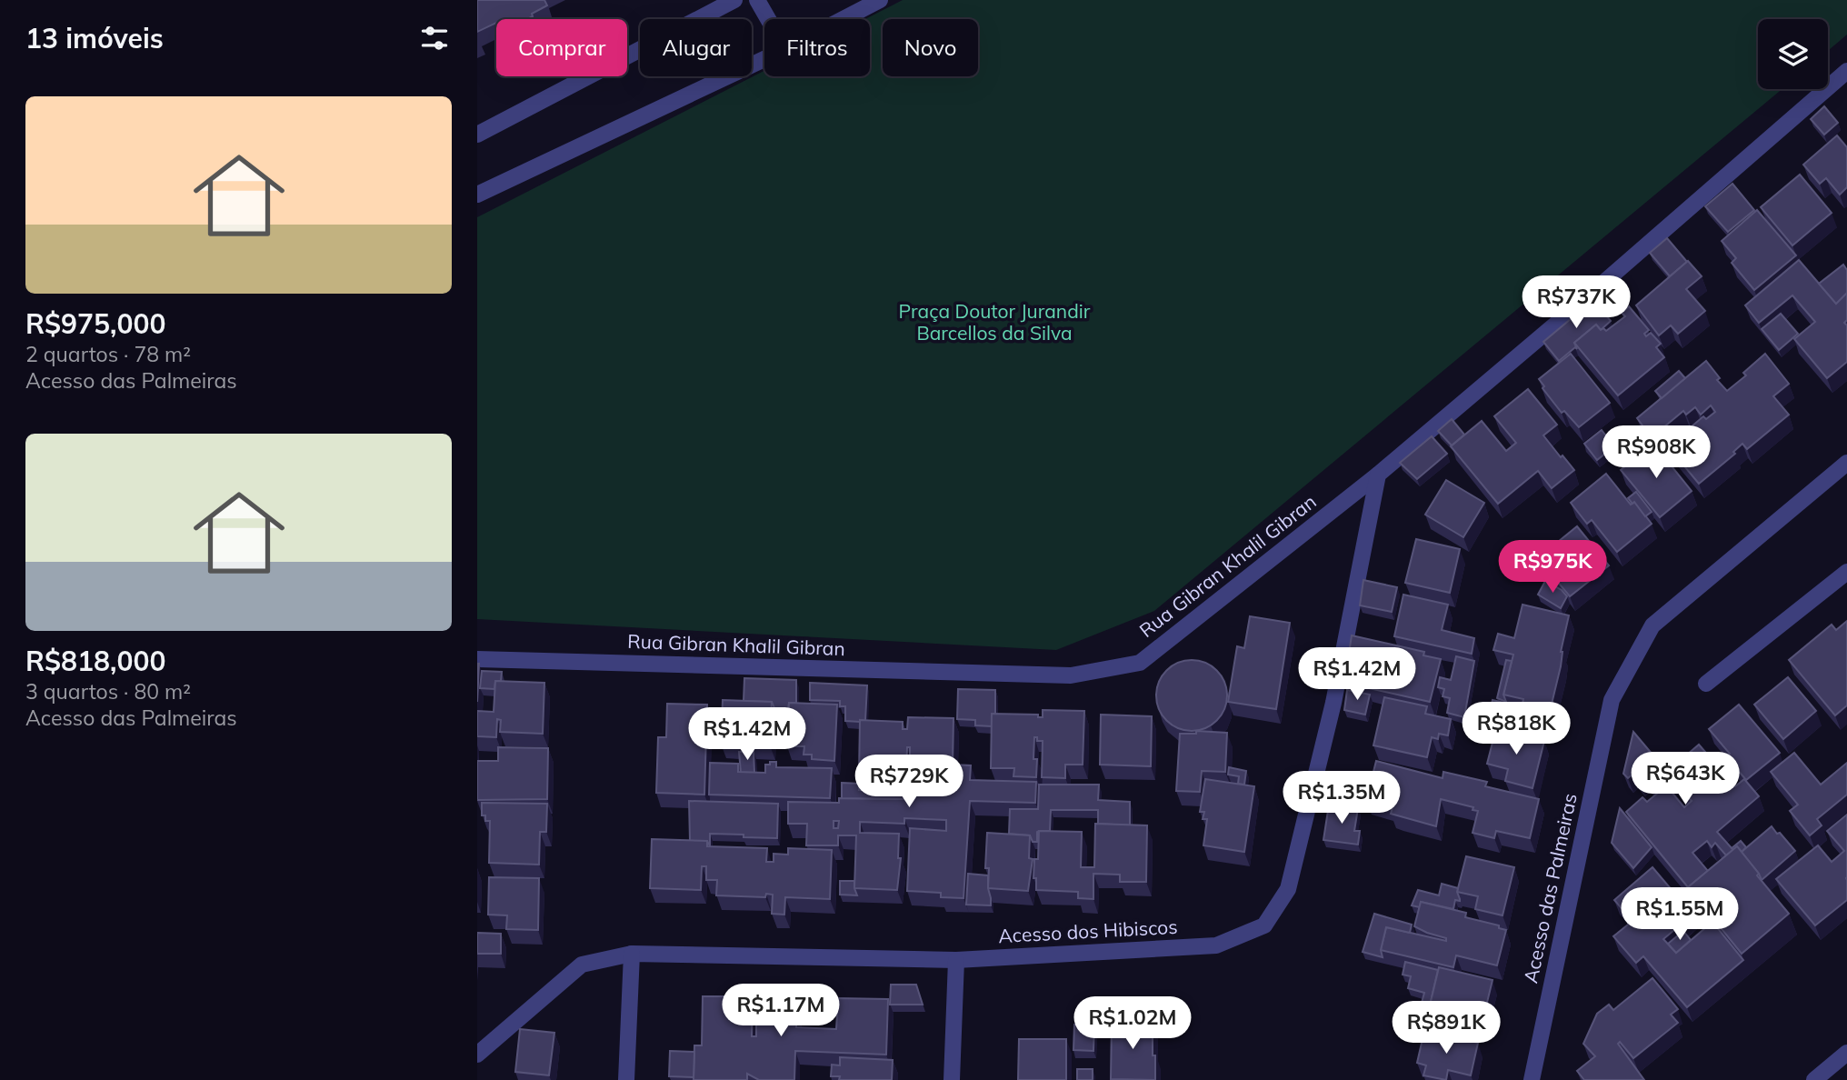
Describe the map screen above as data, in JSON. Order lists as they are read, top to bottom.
{
  "streets": {
    "street": ["Rua Gibran Khalil Gibran", "Acesso das Palmeiras", "Acesso dos Hibiscos"]
  },
  "crossings": [
    ["Rua Gibran Khalil Gibran", "Acesso dos Hibiscos"]
  ],
  "parks": ["Praça Doutor Jurandir Barcellos da Silva"],
  "page": {
    "heading": "13 imóveis",
    "chip": [
      "Comprar",
      "Alugar",
      "Filtros",
      "Novo"
    ],
    "list": [
      {
        "name": "R$975,000",
        "note": "2 quartos · 78 m² · Acesso das Palmeiras"
      },
      {
        "name": "R$818,000",
        "note": "3 quartos · 80 m² · Acesso das Palmeiras"
      }
    ],
    "price": [
      "R$737K",
      "R$908K",
      "R$975K",
      "R$1.42M",
      "R$818K",
      "R$1.42M",
      "R$643K",
      "R$729K",
      "R$1.35M",
      "R$1.55M",
      "R$1.17M",
      "R$1.02M",
      "R$891K"
    ]
  }
}
